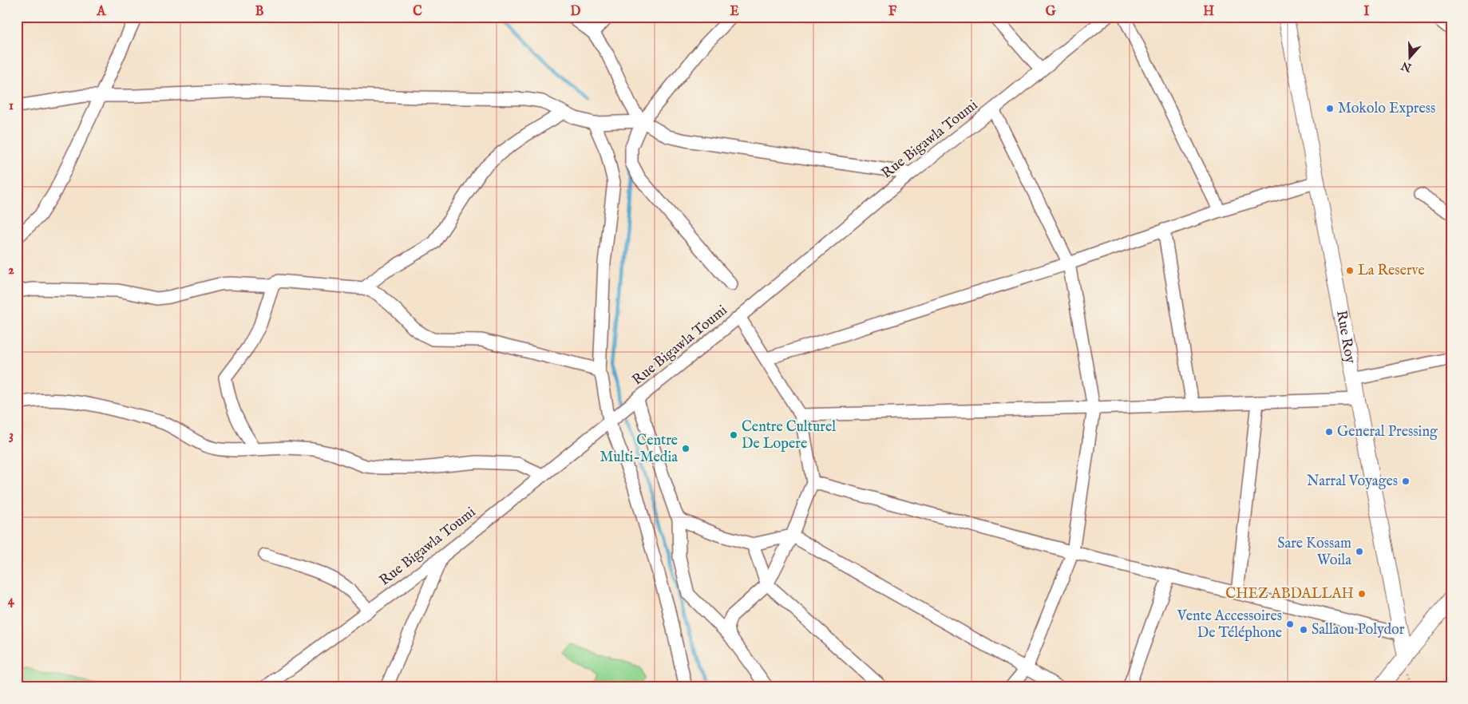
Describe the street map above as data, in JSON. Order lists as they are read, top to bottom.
{
  "streets": {
    "main road": ["Rue Roy"],
    "street": ["Rue Bigawla Toumi"]
  },
  "places": [
    "Mokolo Express",
    "La Reserve",
    "General Pressing",
    "Centre Culturel De Lopere",
    "Centre Multi-Media",
    "Narral Voyages",
    "Sare Kossam Woila",
    "CHEZ ABDALLAH",
    "Vente Accessoires De Téléphone",
    "Sallaou Polydor"
  ],
  "north": "bottom",
  "grid": {
    "columns": [
      "A",
      "B",
      "C",
      "D",
      "E",
      "F",
      "G",
      "H",
      "I"
    ],
    "rows": [
      "1",
      "2",
      "3",
      "4"
    ]
  }
}
